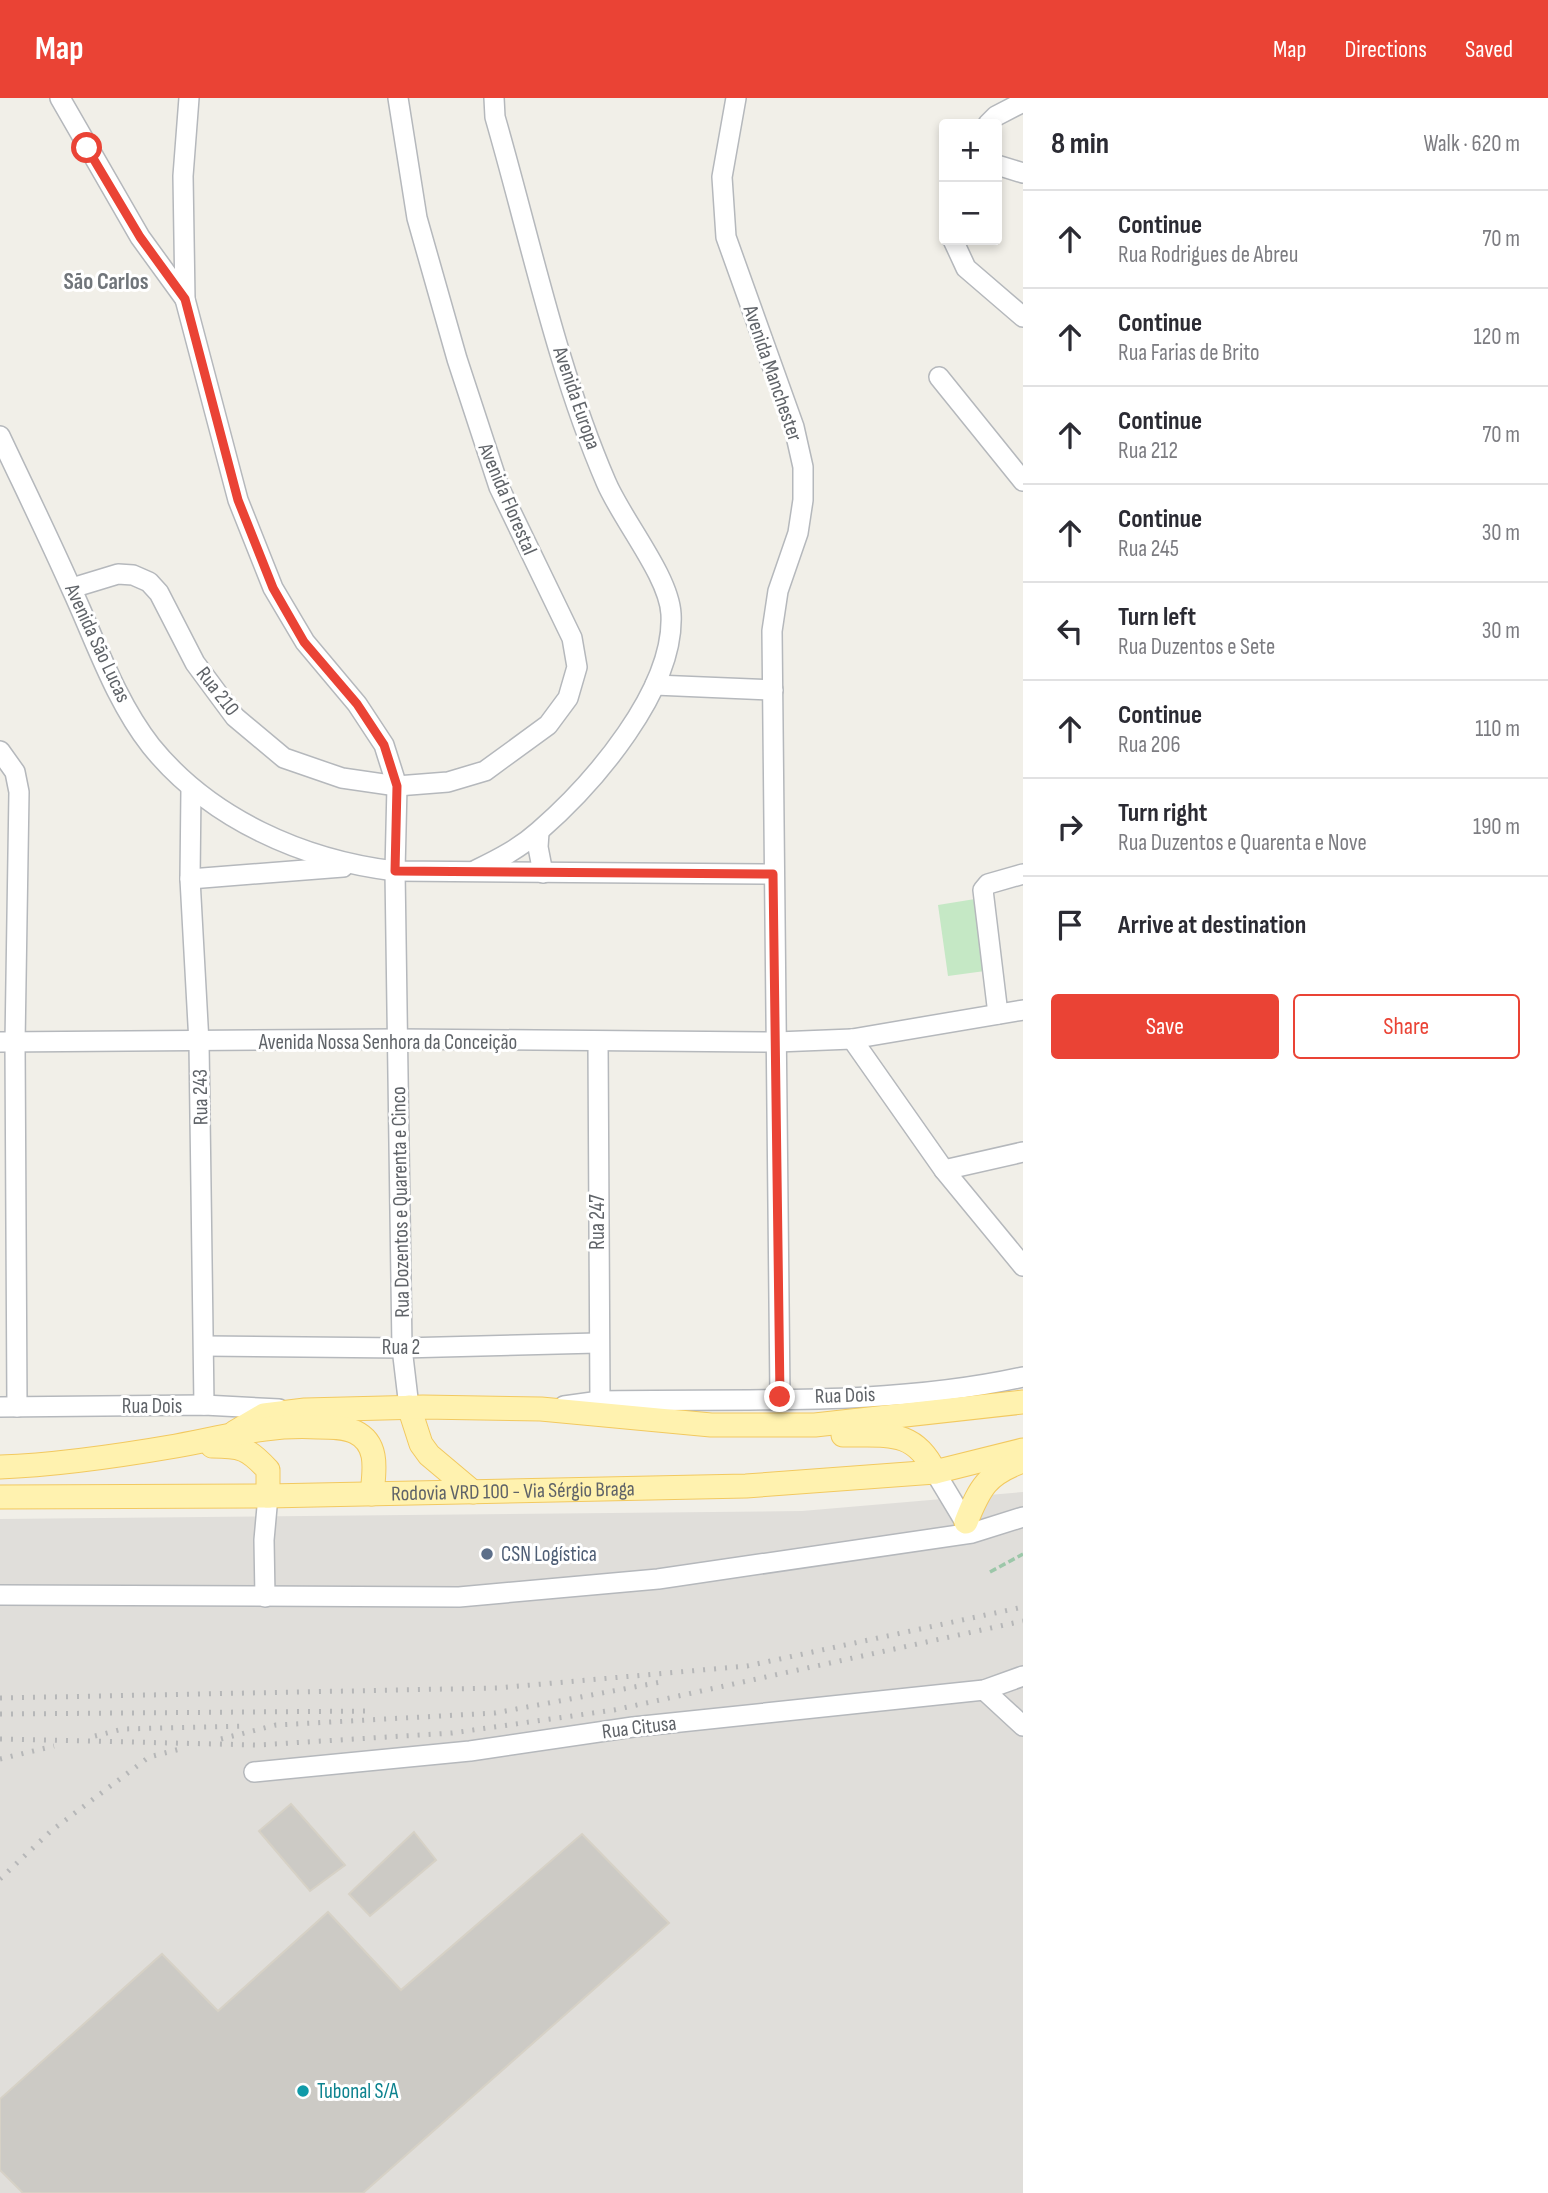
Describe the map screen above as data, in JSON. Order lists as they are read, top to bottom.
{
  "streets": {
    "main road": ["Rodovia VRD 100 - Via Sérgio Braga"],
    "street": [
      "Avenida Manchester",
      "Avenida Europa",
      "Avenida Florestal",
      "Avenida São Lucas",
      "Rua 210",
      "Avenida Nossa Senhora da Conceição",
      "Rua 243",
      "Rua Dozentos e Quarenta e Cinco",
      "Rua 247",
      "Rua 2",
      "Rua Dois",
      "Rua Citusa"
    ]
  },
  "crossings": [
    ["Avenida Manchester", "Avenida São Lucas"],
    ["Avenida Manchester", "Avenida Nossa Senhora da Conceição"],
    ["Avenida Manchester", "Rua Dois"],
    ["Avenida Europa", "Avenida São Lucas"],
    ["Avenida Florestal", "Rua 210"],
    ["Avenida Florestal", "Rua Dozentos e Quarenta e Cinco"],
    ["Avenida São Lucas", "Rua 210"],
    ["Avenida São Lucas", "Rua 243"],
    ["Avenida São Lucas", "Rua Dozentos e Quarenta e Cinco"],
    ["Rua 210", "Rua Dozentos e Quarenta e Cinco"],
    ["Avenida Nossa Senhora da Conceição", "Rua 243"],
    ["Avenida Nossa Senhora da Conceição", "Rua Dozentos e Quarenta e Cinco"],
    ["Avenida Nossa Senhora da Conceição", "Rua 247"],
    ["Rua 243", "Rua 2"],
    ["Rua 243", "Rua Dois"],
    ["Rua Dozentos e Quarenta e Cinco", "Rua 2"],
    ["Rua 247", "Rua 2"],
    ["Rua 247", "Rua Dois"]
  ],
  "districts": ["São Carlos"],
  "places": ["CSN Logística", "Tubonal S/A"],
  "page": {
    "header": "Map",
    "nav": ["Map", "Directions", "Saved"],
    "heading": ["8 min", "Walk · 620 m"],
    "map_buttons": ["+", "−"],
    "list": [
      ["Continue", "Rua Rodrigues de Abreu", "70 m"],
      ["Continue", "Rua Farias de Brito", "120 m"],
      ["Continue", "Rua 212", "70 m"],
      ["Continue", "Rua 245", "30 m"],
      ["Turn left", "Rua Duzentos e Sete", "30 m"],
      ["Continue", "Rua 206", "110 m"],
      ["Turn right", "Rua Duzentos e Quarenta e Nove", "190 m"],
      "Arrive at destination"
    ],
    "buttons": ["Save", "Share"]
  }
}
